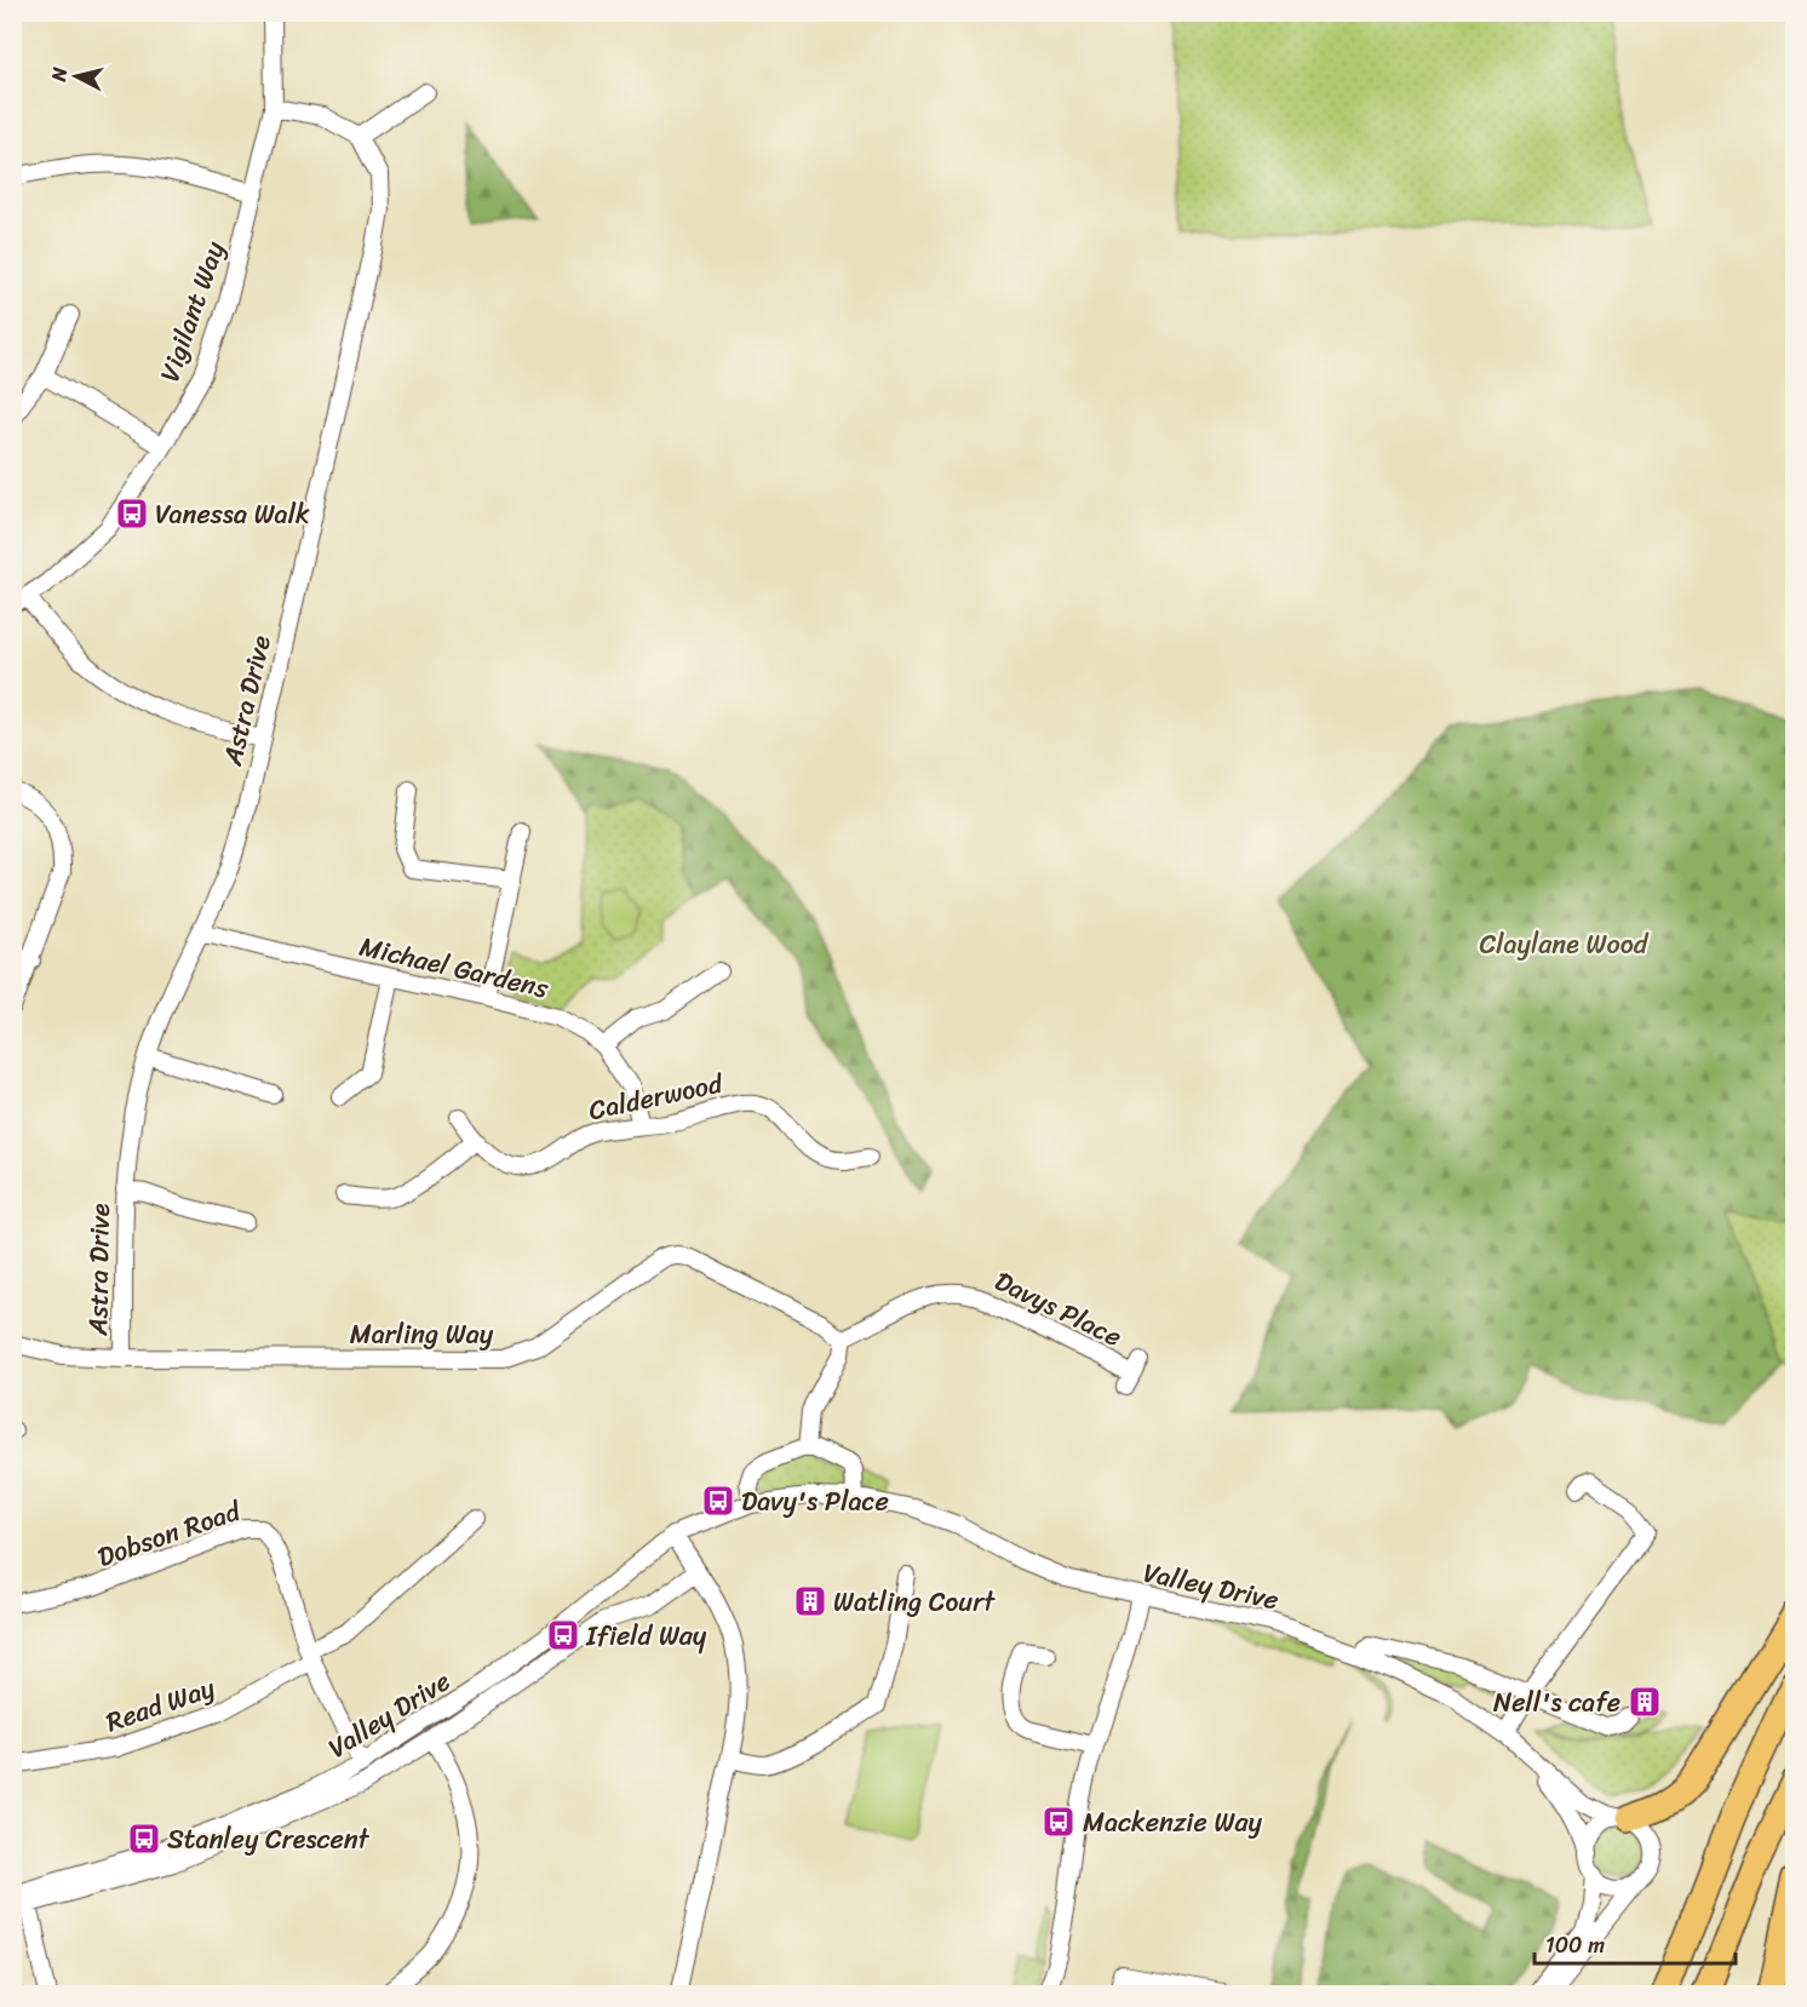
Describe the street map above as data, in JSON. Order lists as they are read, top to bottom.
{
  "streets": {
    "street": [
      "Vigilant Way",
      "Astra Drive",
      "Michael Gardens",
      "Calderwood",
      "Davys Place",
      "Marling Way",
      "Dobson Road",
      "Valley Drive",
      "Read Way"
    ]
  },
  "crossings": [
    ["Astra Drive", "Michael Gardens"],
    ["Astra Drive", "Marling Way"],
    ["Michael Gardens", "Calderwood"],
    ["Davys Place", "Marling Way"],
    ["Dobson Road", "Valley Drive"],
    ["Dobson Road", "Read Way"]
  ],
  "parks": ["Claylane Wood"],
  "places": {
    "bus stop": [
      "Vanessa Walk",
      "Davy's Place",
      "Ifield Way",
      "Mackenzie Way",
      "Stanley Crescent"
    ],
    "building": ["Watling Court", "Nell's cafe"]
  },
  "scale_bar": "100 m",
  "north": "left"
}
